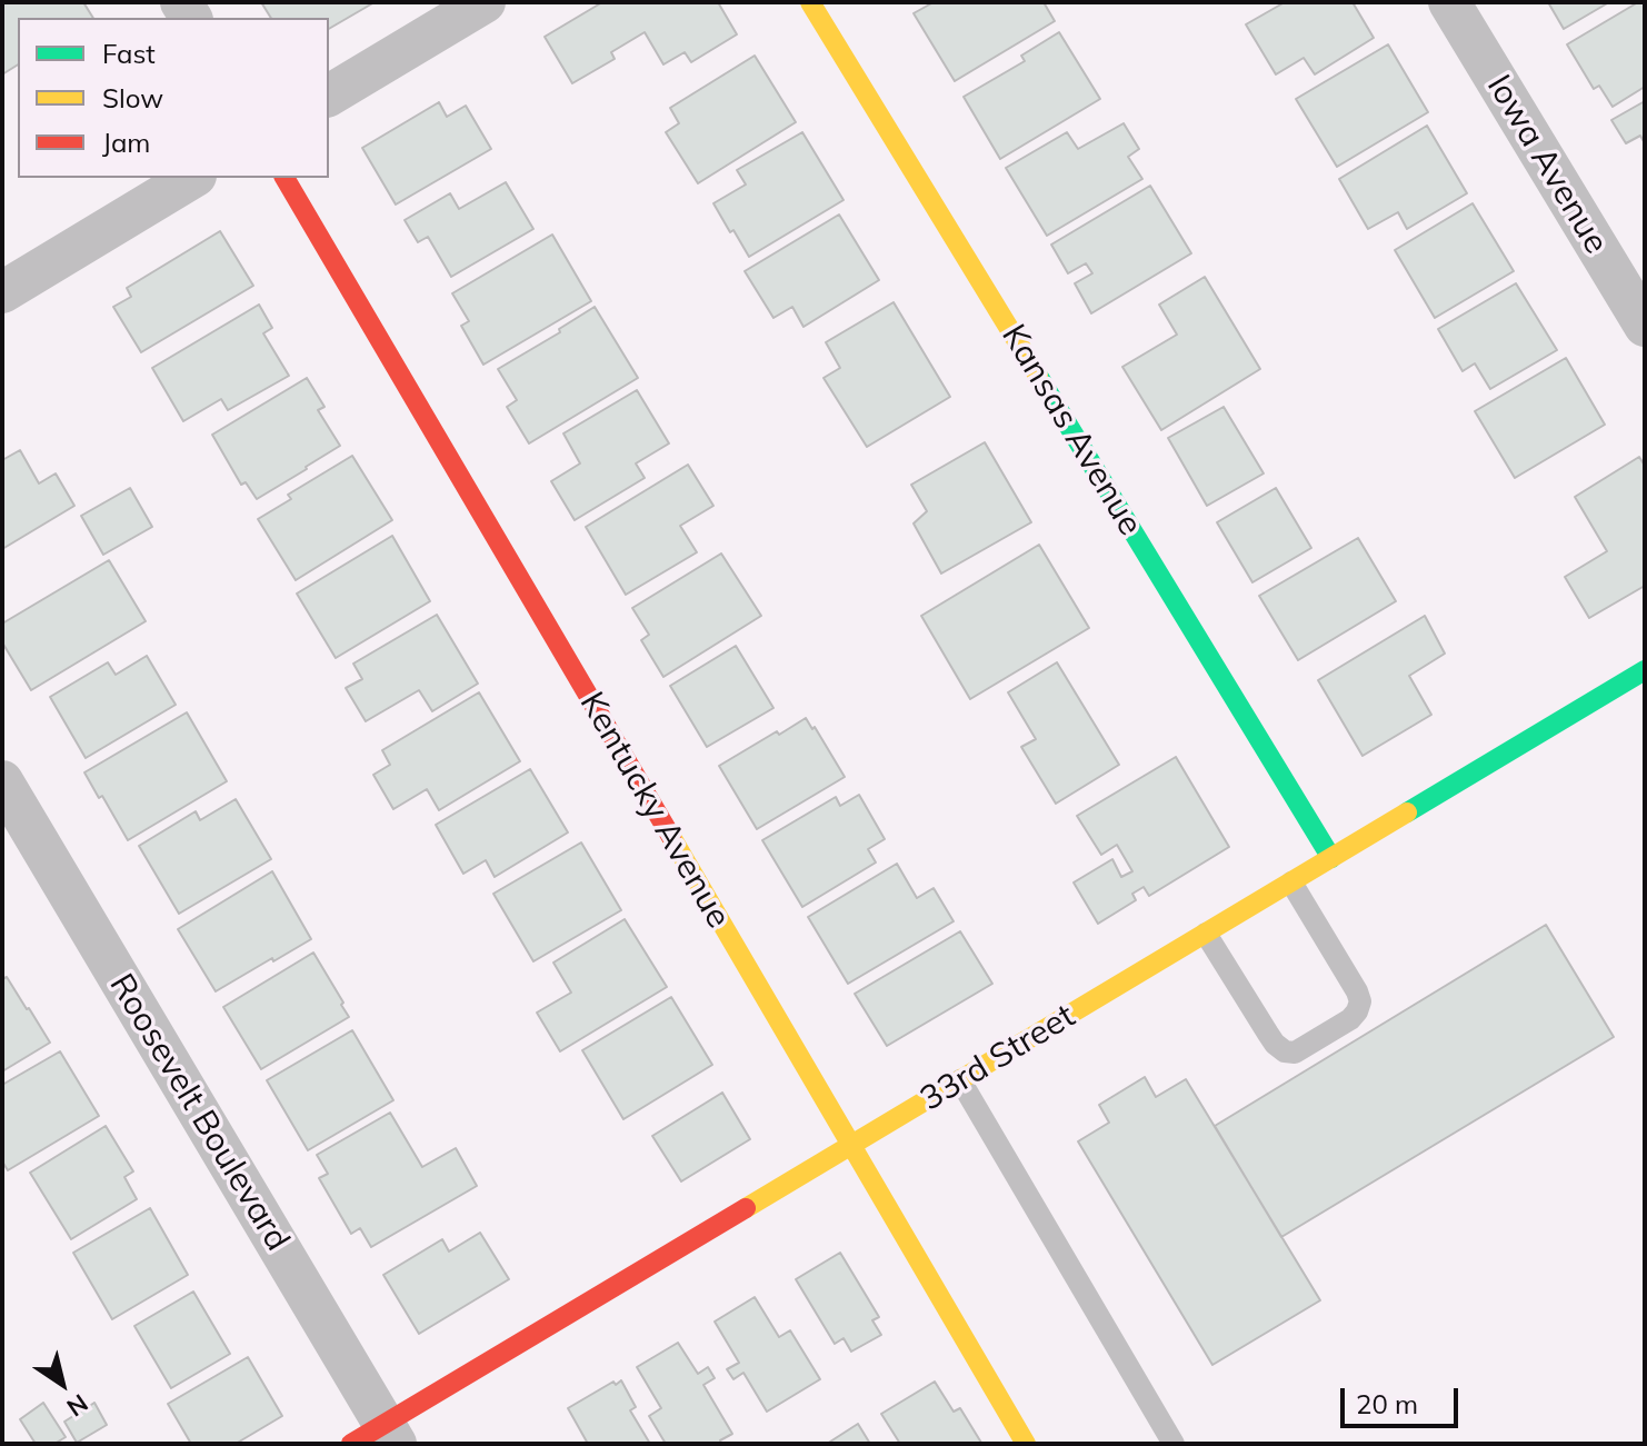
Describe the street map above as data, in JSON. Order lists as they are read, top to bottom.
{
  "streets": {
    "street": [
      "Iowa Avenue",
      "Kansas Avenue",
      "Kentucky Avenue",
      "33rd Street",
      "Roosevelt Boulevard"
    ]
  },
  "crossings": [
    ["Kansas Avenue", "33rd Street"],
    ["Kentucky Avenue", "33rd Street"],
    ["33rd Street", "Roosevelt Boulevard"]
  ],
  "legend": ["Fast", "Slow", "Jam"],
  "scale_bar": "20 m",
  "north": "bottom right"
}
